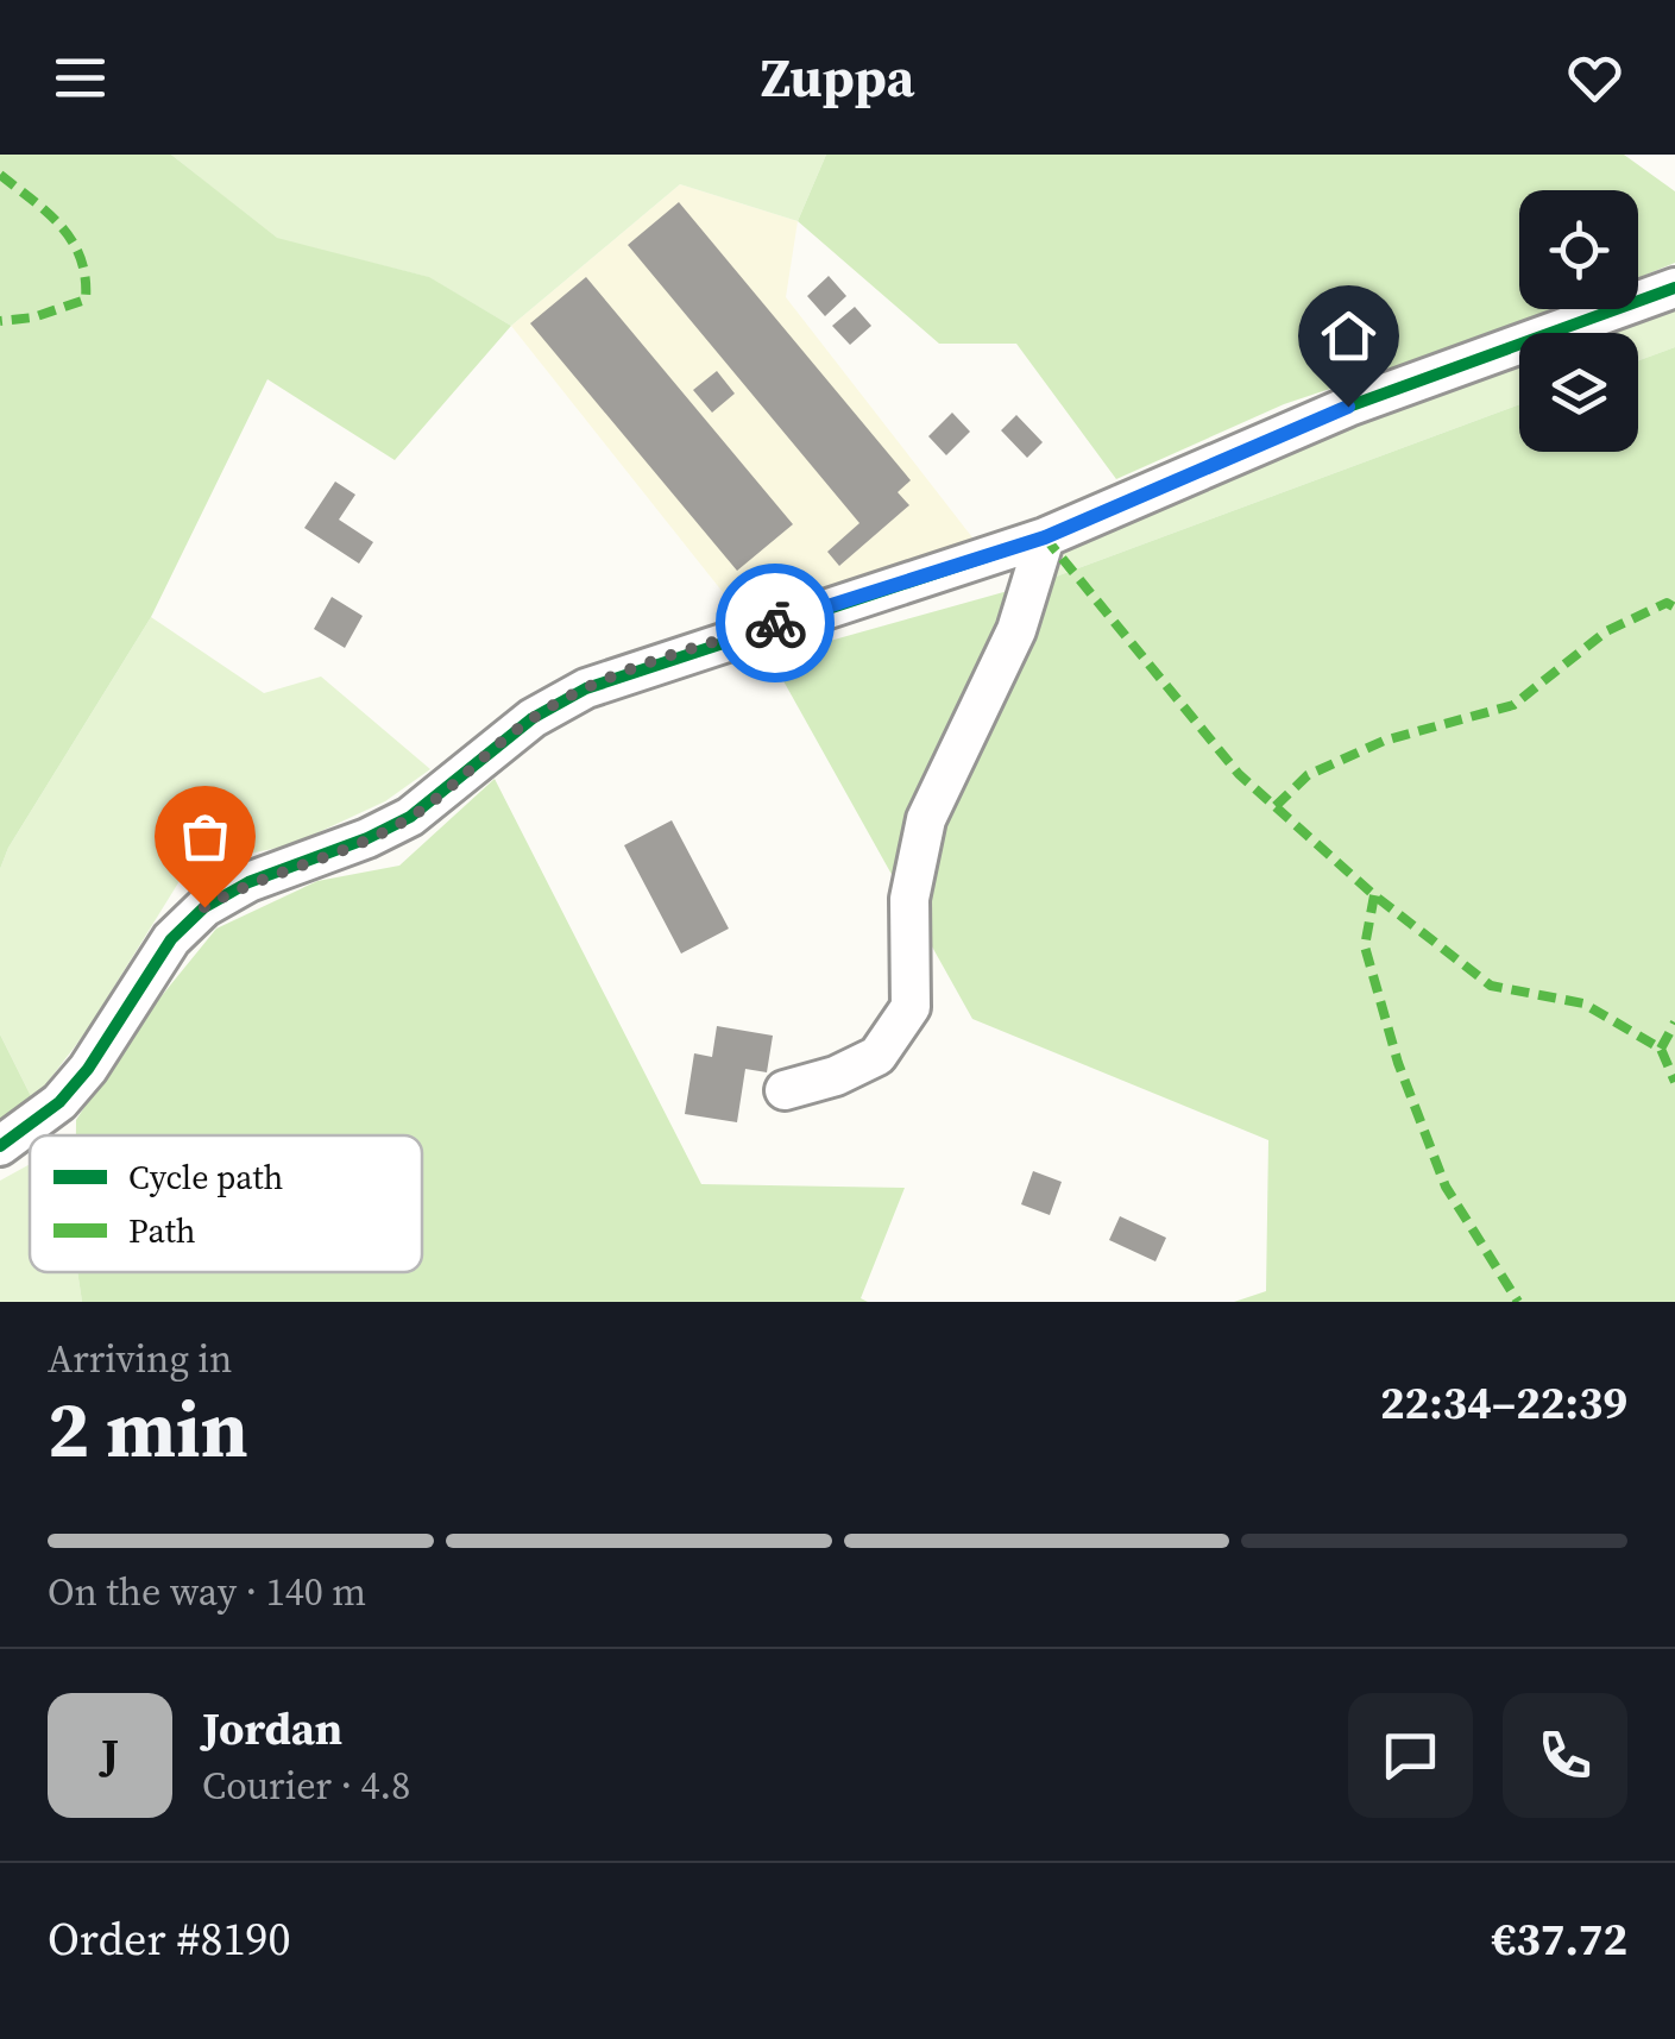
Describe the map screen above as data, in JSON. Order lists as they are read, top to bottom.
{
  "legend": ["Cycle path", "Path"],
  "page": {
    "header": "Zuppa",
    "heading": ["2 min", "Arriving in", "22:34–22:39"],
    "panel": [
      "Jordan",
      "Courier · 4.8",
      "Order #8190",
      "€37.72"
    ],
    "bar": "On the way · 140 m",
    "round": "J"
  }
}
